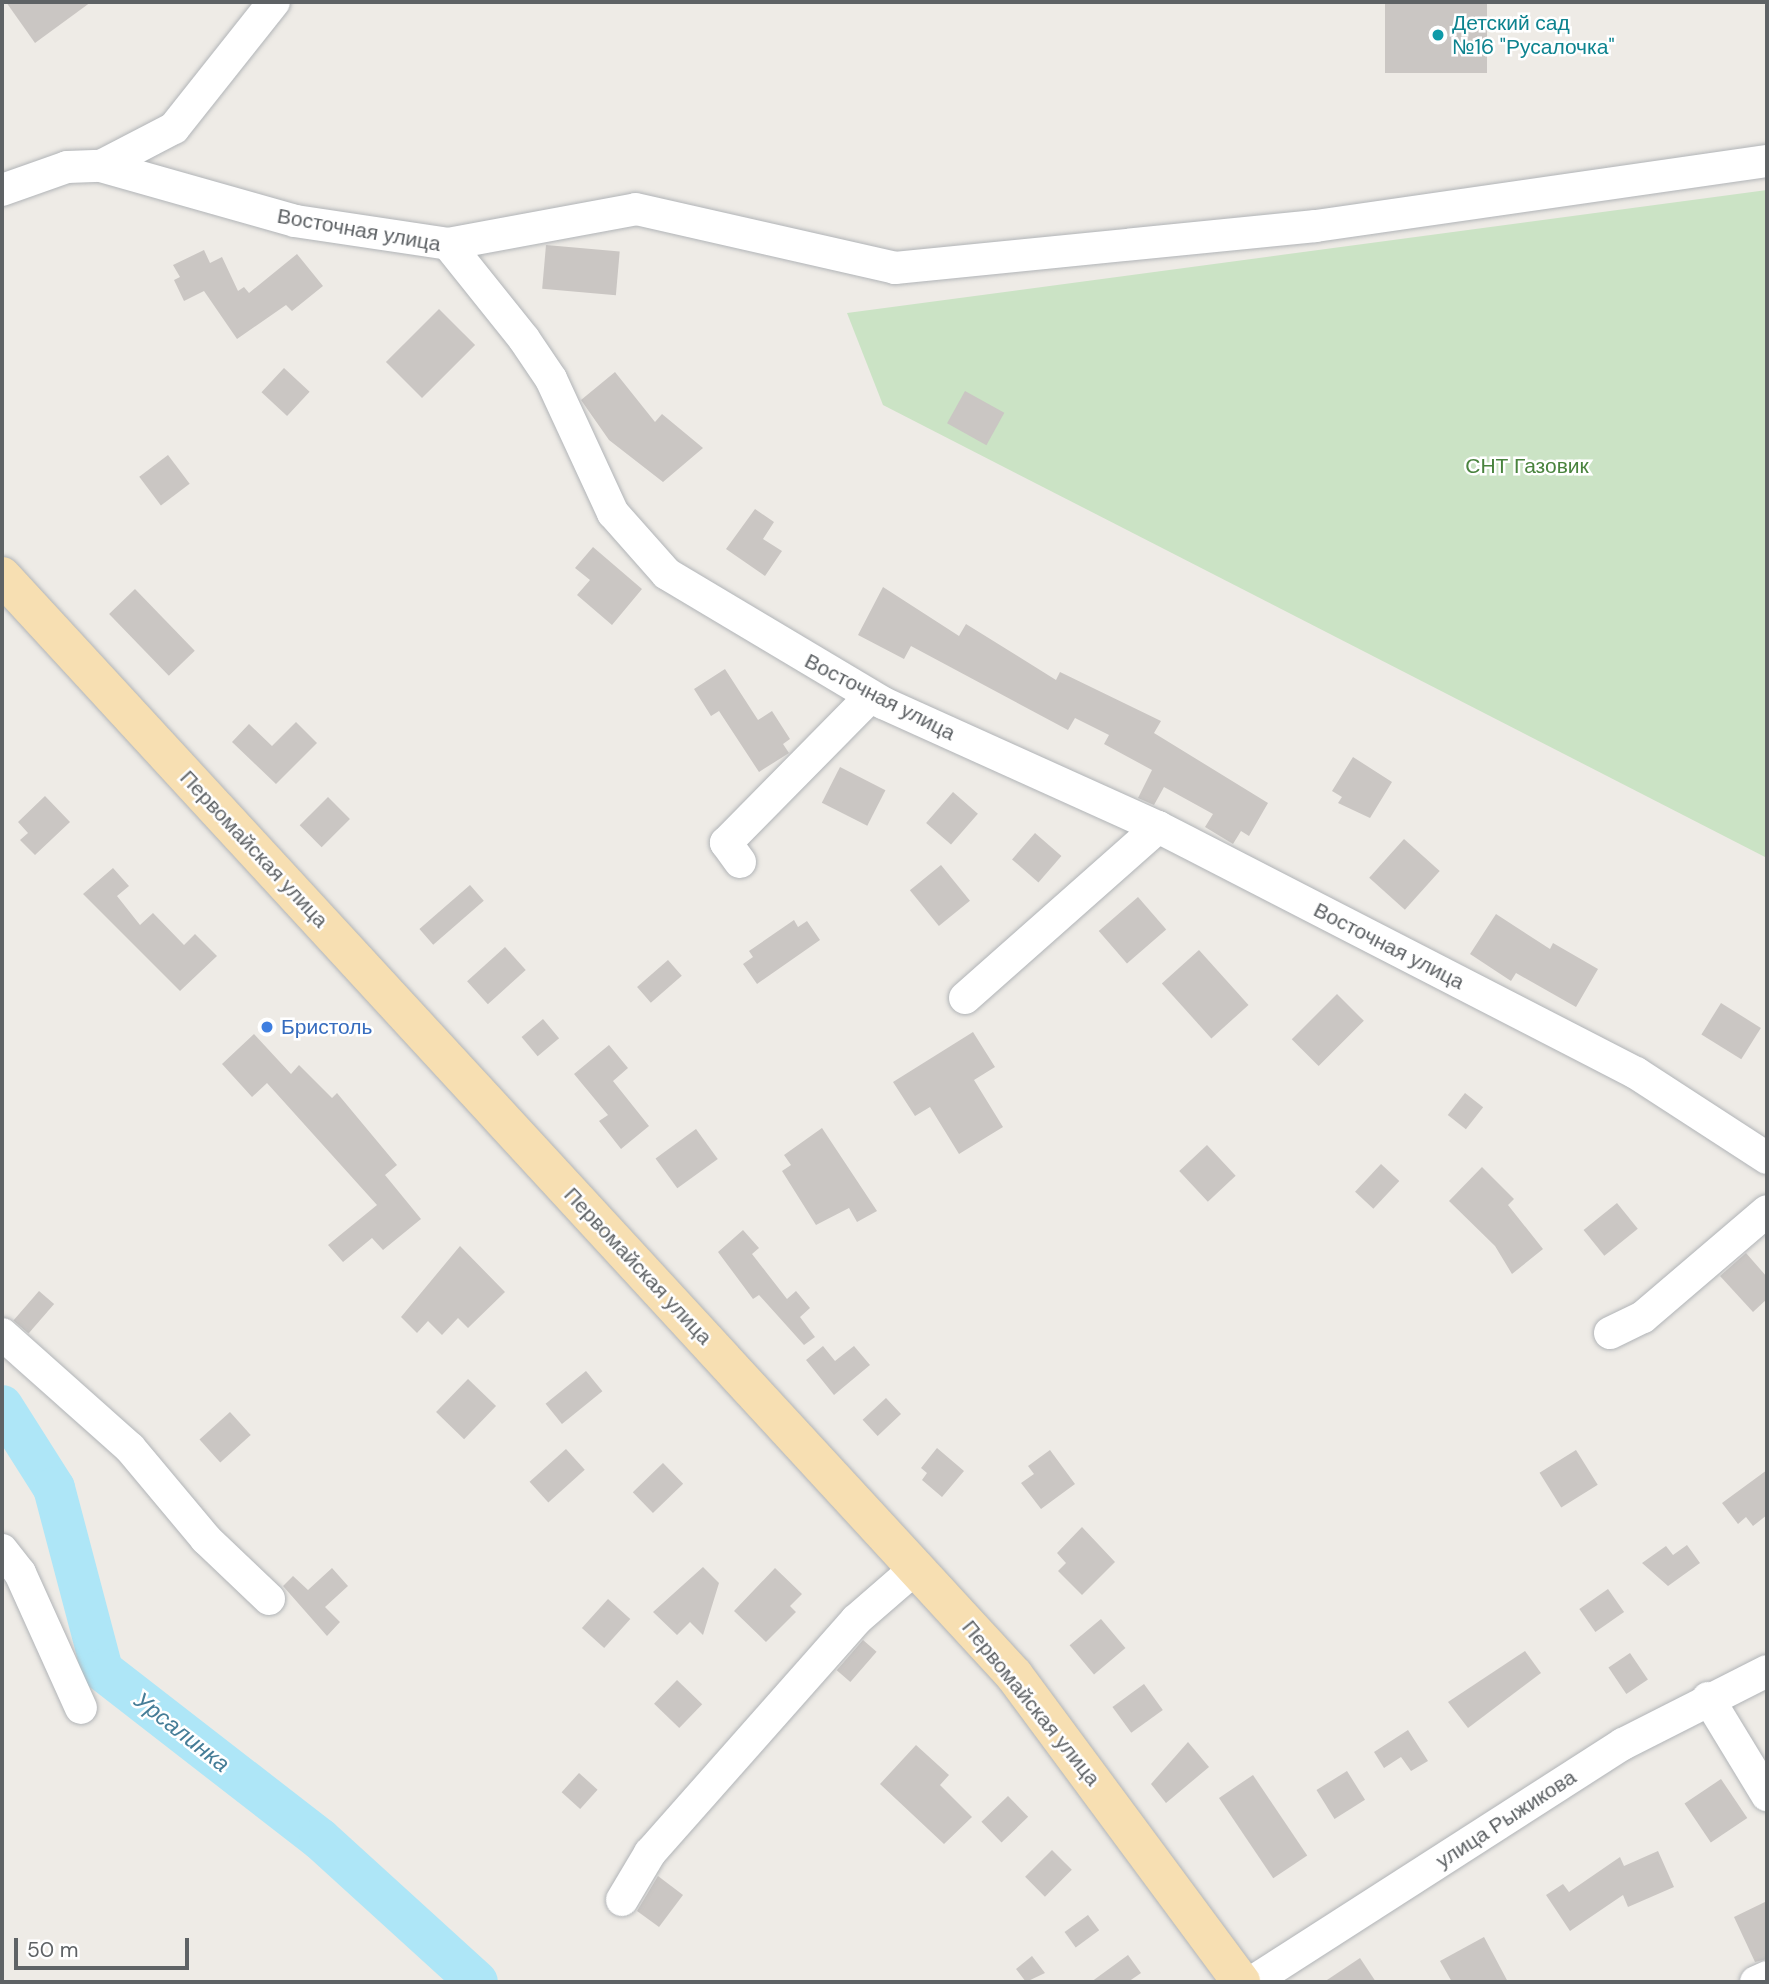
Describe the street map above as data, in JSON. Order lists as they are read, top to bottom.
{
  "streets": {
    "main road": ["Первомайская улица"],
    "street": ["Восточная улица", "улица Рыжикова"]
  },
  "water": ["Урсалинка"],
  "parks": ["СНТ Газовик"],
  "places": ["Детский сад №16 \"Русалочка\"", "Бристоль"],
  "scale_bar": "50 m"
}
